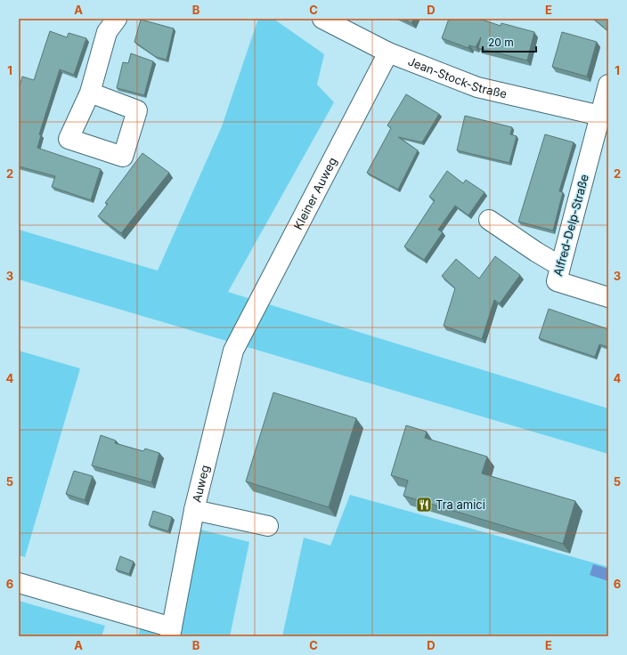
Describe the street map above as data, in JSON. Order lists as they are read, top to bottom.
{
  "streets": {
    "street": [
      "Jean-Stock-Straße",
      "Kleiner Auweg",
      "Alfred-Delp-Straße",
      "Auweg"
    ]
  },
  "crossings": [
    ["Jean-Stock-Straße", "Kleiner Auweg"],
    ["Jean-Stock-Straße", "Alfred-Delp-Straße"],
    ["Kleiner Auweg", "Auweg"]
  ],
  "places": {
    "restaurant": ["Tra amici"]
  },
  "scale_bar": "20 m",
  "grid": {
    "columns": [
      "A",
      "B",
      "C",
      "D",
      "E"
    ],
    "rows": [
      "1",
      "2",
      "3",
      "4",
      "5",
      "6"
    ]
  }
}
